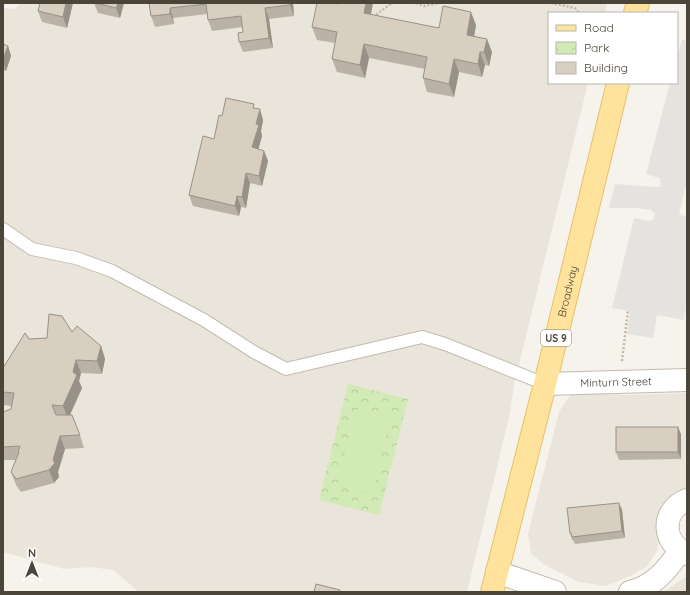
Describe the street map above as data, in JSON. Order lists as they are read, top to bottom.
{
  "streets": {
    "main road": ["Broadway", "US 9"],
    "street": ["Minturn Street"]
  },
  "crossings": [
    ["Broadway", "Minturn Street"]
  ],
  "legend": ["Road", "Park", "Building"],
  "north": "top"
}
